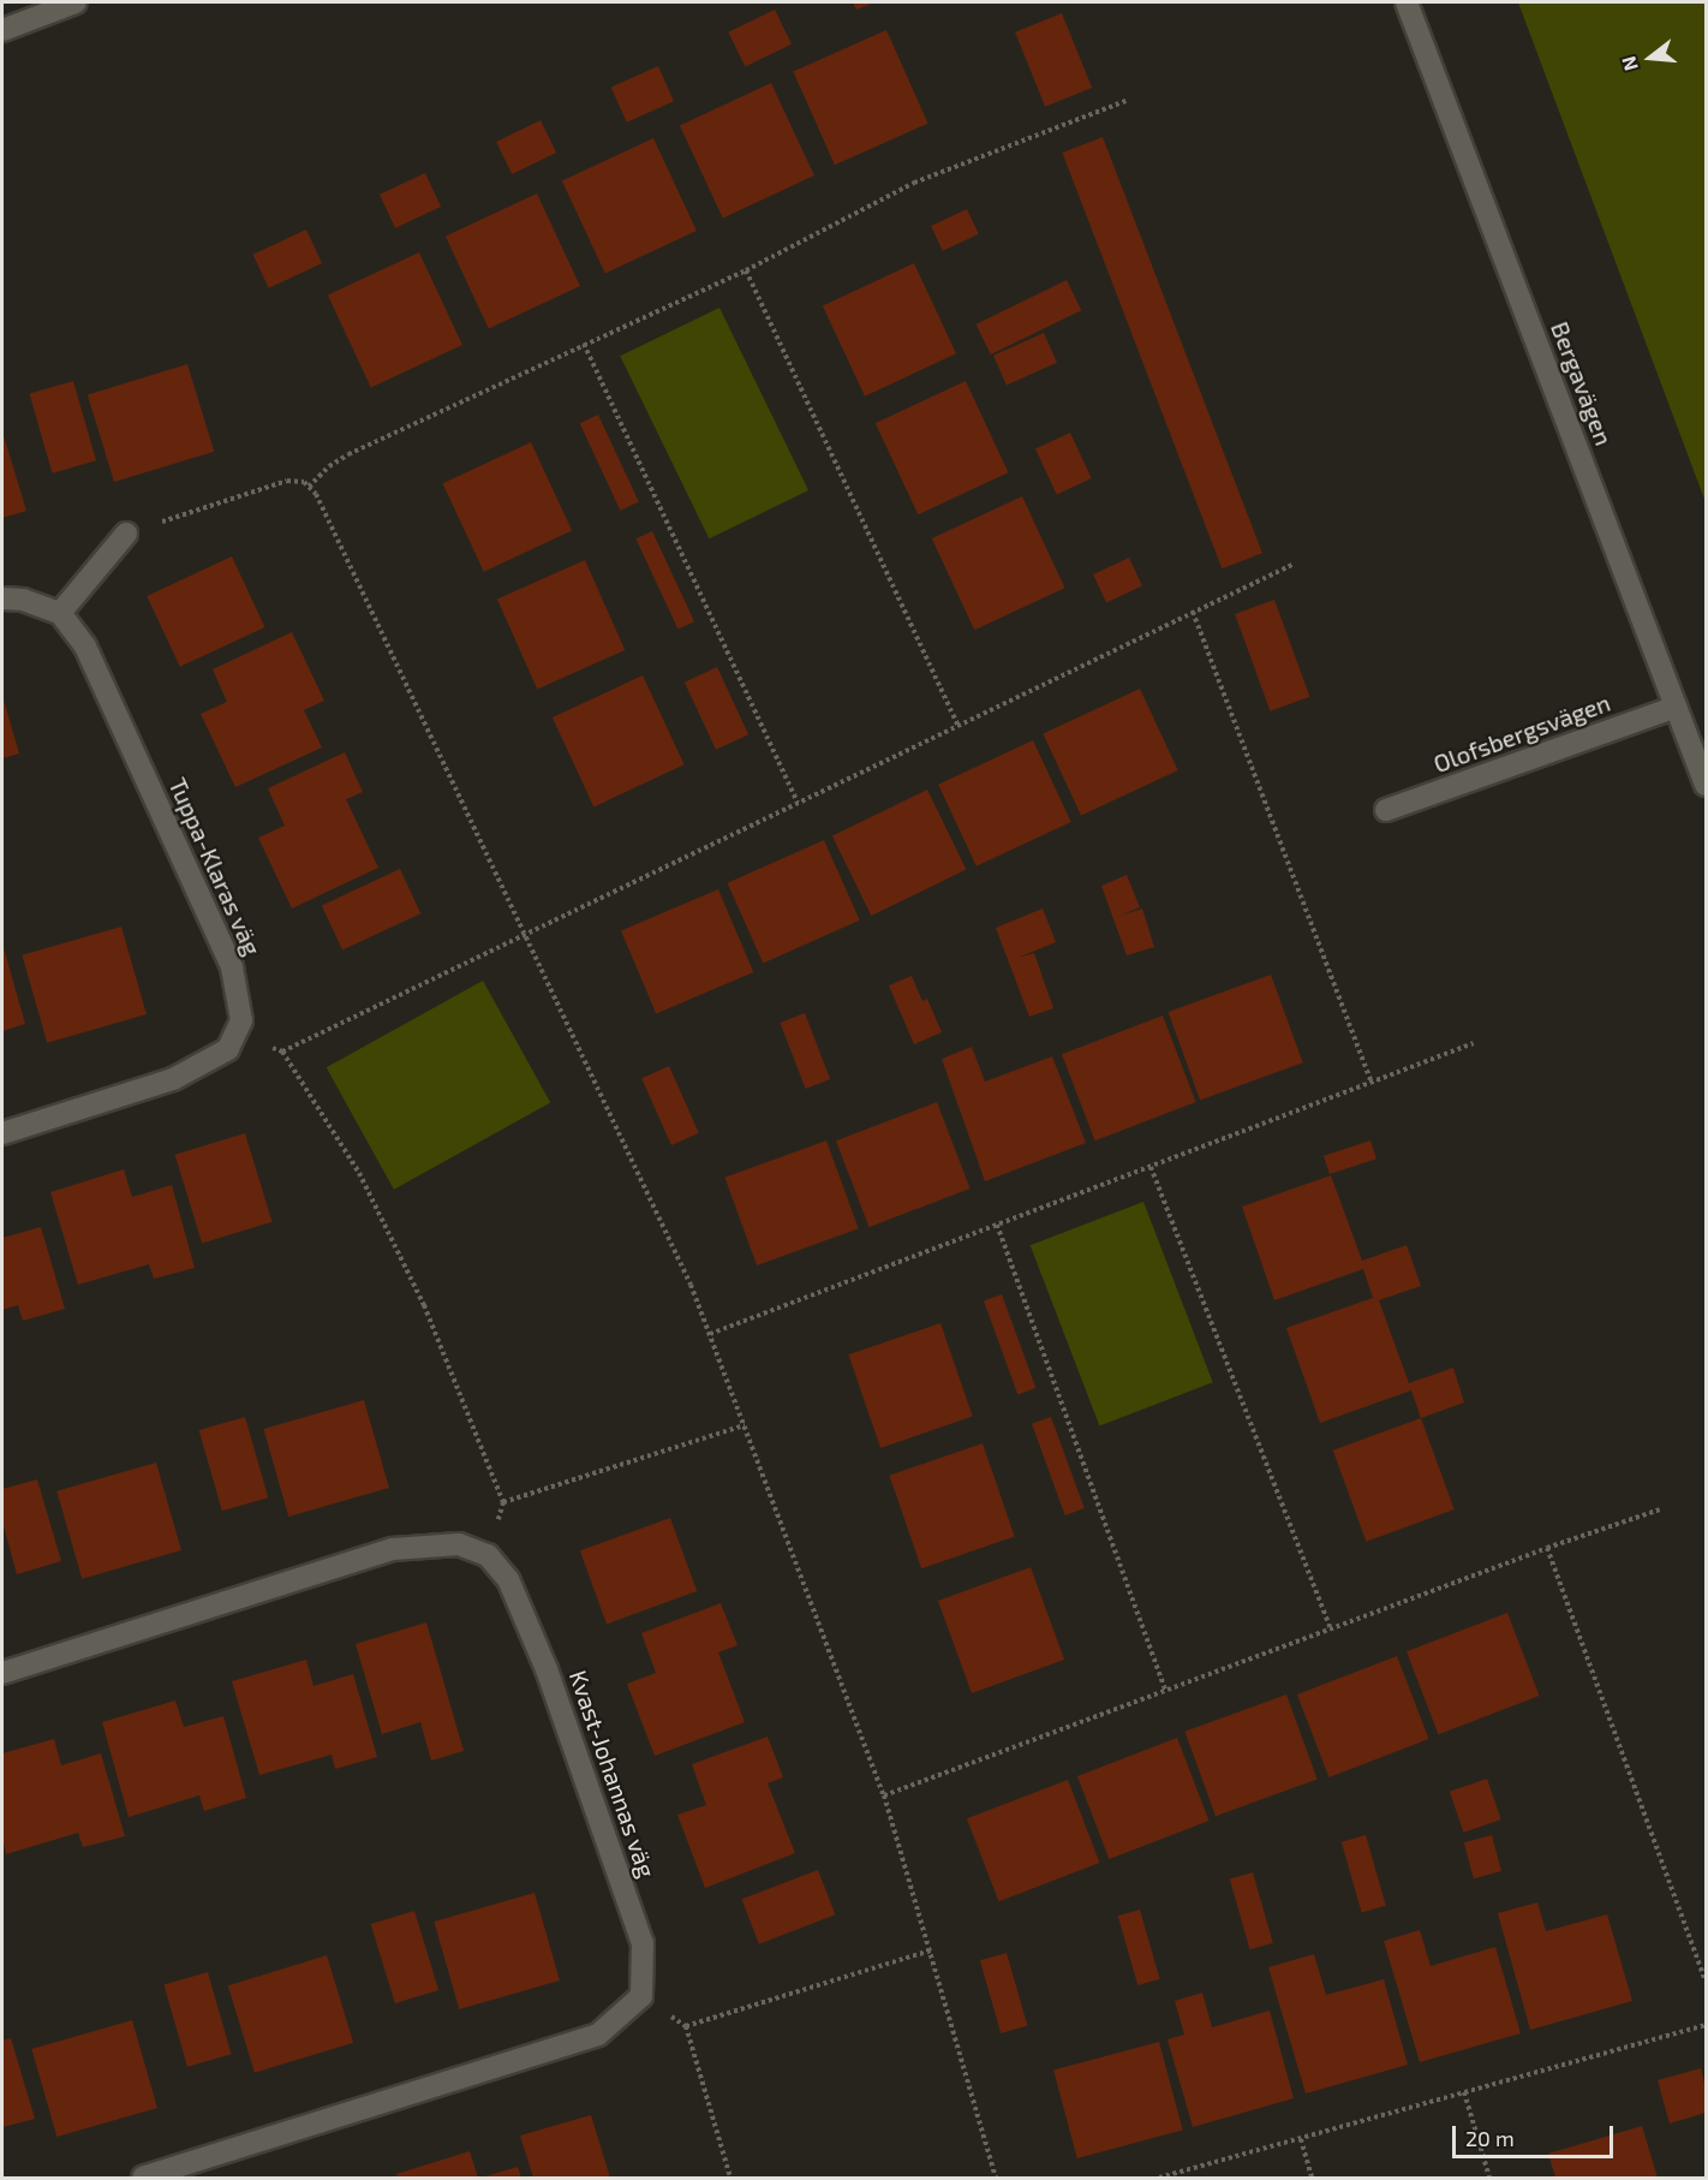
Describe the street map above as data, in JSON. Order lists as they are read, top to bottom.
{
  "streets": {
    "street": [
      "Bergavägen",
      "Olofsbergsvägen",
      "Tuppa-Klaras väg",
      "Kvast-Johannas väg"
    ]
  },
  "crossings": [
    ["Bergavägen", "Olofsbergsvägen"]
  ],
  "scale_bar": "20 m",
  "north": "left"
}
